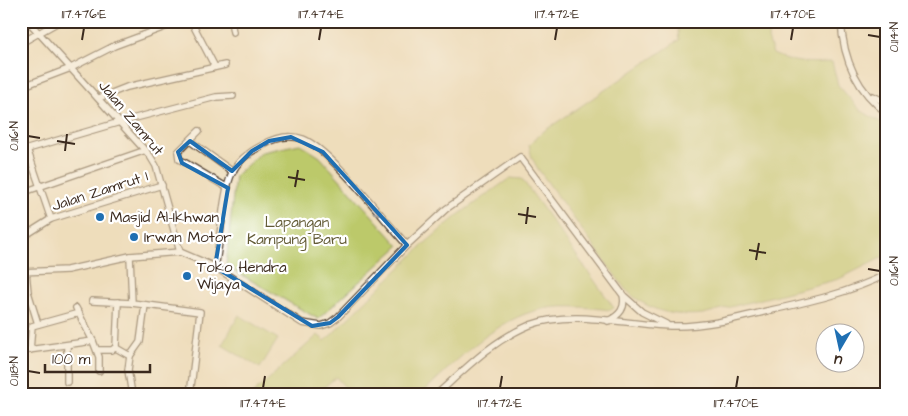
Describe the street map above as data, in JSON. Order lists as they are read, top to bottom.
{
  "streets": {
    "street": ["Jalan Zamrut", "Jalan Zamrut 1"]
  },
  "crossings": [
    ["Jalan Zamrut", "Jalan Zamrut 1"]
  ],
  "parks": ["Lapangan Kampung Baru"],
  "places": ["Masjid Al-Ikhwan", "Irwan Motor", "Toko Hendra Wijaya"],
  "scale_bar": "100 m",
  "north": "bottom",
  "coordinates": [
    "117.476°E",
    "117.474°E",
    "117.472°E",
    "117.470°E",
    "0.114°N",
    "0.116°N",
    "0.118°N"
  ]
}
